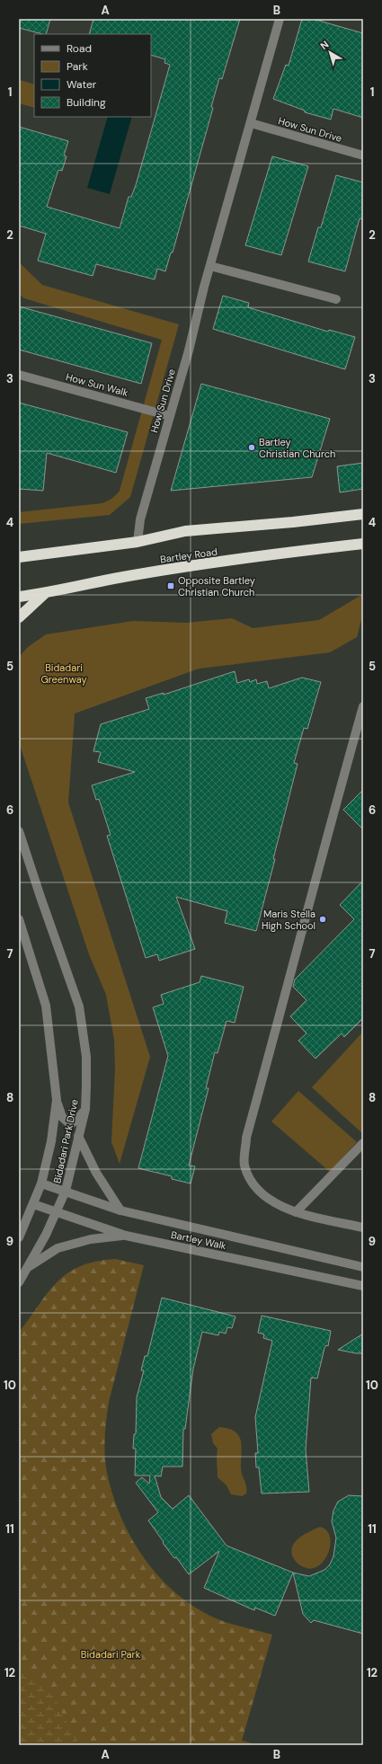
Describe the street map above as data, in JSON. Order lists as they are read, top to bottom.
{
  "streets": {
    "highway": ["Bartley Road"],
    "street": [
      "How Sun Drive",
      "How Sun Walk",
      "Bidadari Park Drive",
      "Bartley Walk"
    ]
  },
  "crossings": [
    ["How Sun Drive", "How Sun Walk"],
    ["Bidadari Park Drive", "Bartley Walk"]
  ],
  "parks": ["Bidadari Greenway", "Bidadari Park"],
  "places": {
    "other": ["Bartley Christian Church", "Maris Stella High School"],
    "transit": ["Opposite Bartley Christian Church"]
  },
  "legend": [
    "Road",
    "Park",
    "Water",
    "Building"
  ],
  "north": "top left",
  "grid": {
    "columns": ["A", "B"],
    "rows": [
      "1",
      "2",
      "3",
      "4",
      "5",
      "6",
      "7",
      "8",
      "9",
      "10",
      "11",
      "12"
    ]
  }
}
